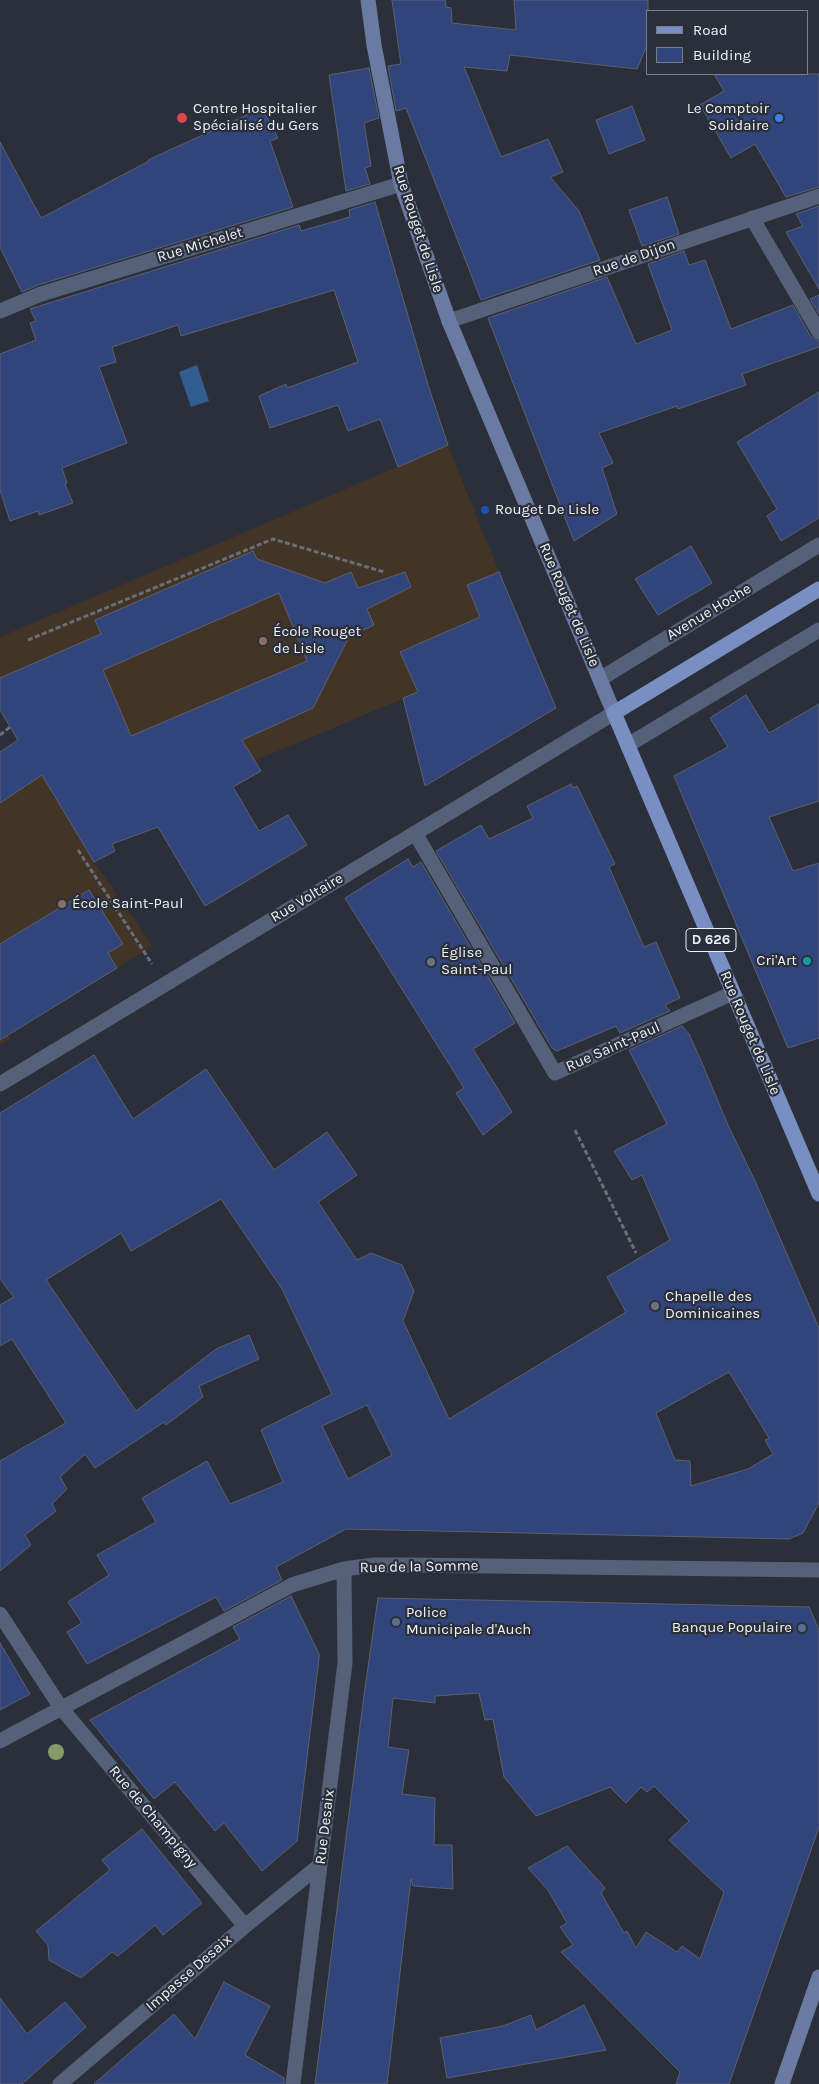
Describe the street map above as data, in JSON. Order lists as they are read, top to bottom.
{
  "streets": {
    "main road": ["Rue Rouget de Lisle", "D 626"],
    "street": [
      "Rue Michelet",
      "Rue de Dijon",
      "Avenue Hoche",
      "Rue Voltaire",
      "Rue Saint-Paul",
      "Rue de la Somme",
      "Rue de Champigny",
      "Rue Desaix",
      "Impasse Desaix"
    ]
  },
  "crossings": [
    ["Rue Rouget de Lisle", "Rue Michelet"],
    ["Rue Rouget de Lisle", "Rue de Dijon"],
    ["Rue Rouget de Lisle", "Avenue Hoche"],
    ["Rue Rouget de Lisle", "Rue Voltaire"],
    ["Rue Rouget de Lisle", "Rue Saint-Paul"],
    ["Rue Voltaire", "Rue Saint-Paul"],
    ["Rue de la Somme", "Rue de Champigny"],
    ["Rue de la Somme", "Rue Desaix"],
    ["Rue de Champigny", "Impasse Desaix"],
    ["Rue Desaix", "Impasse Desaix"]
  ],
  "places": [
    "Centre Hospitalier Spécialisé du Gers",
    "Le Comptoir Solidaire",
    "Rouget De Lisle",
    "École Rouget de Lisle",
    "École Saint-Paul",
    "Cri'Art",
    "Église Saint-Paul",
    "Chapelle des Dominicaines",
    "Police Municipale d'Auch",
    "Banque Populaire"
  ],
  "legend": ["Road", "Building"]
}
